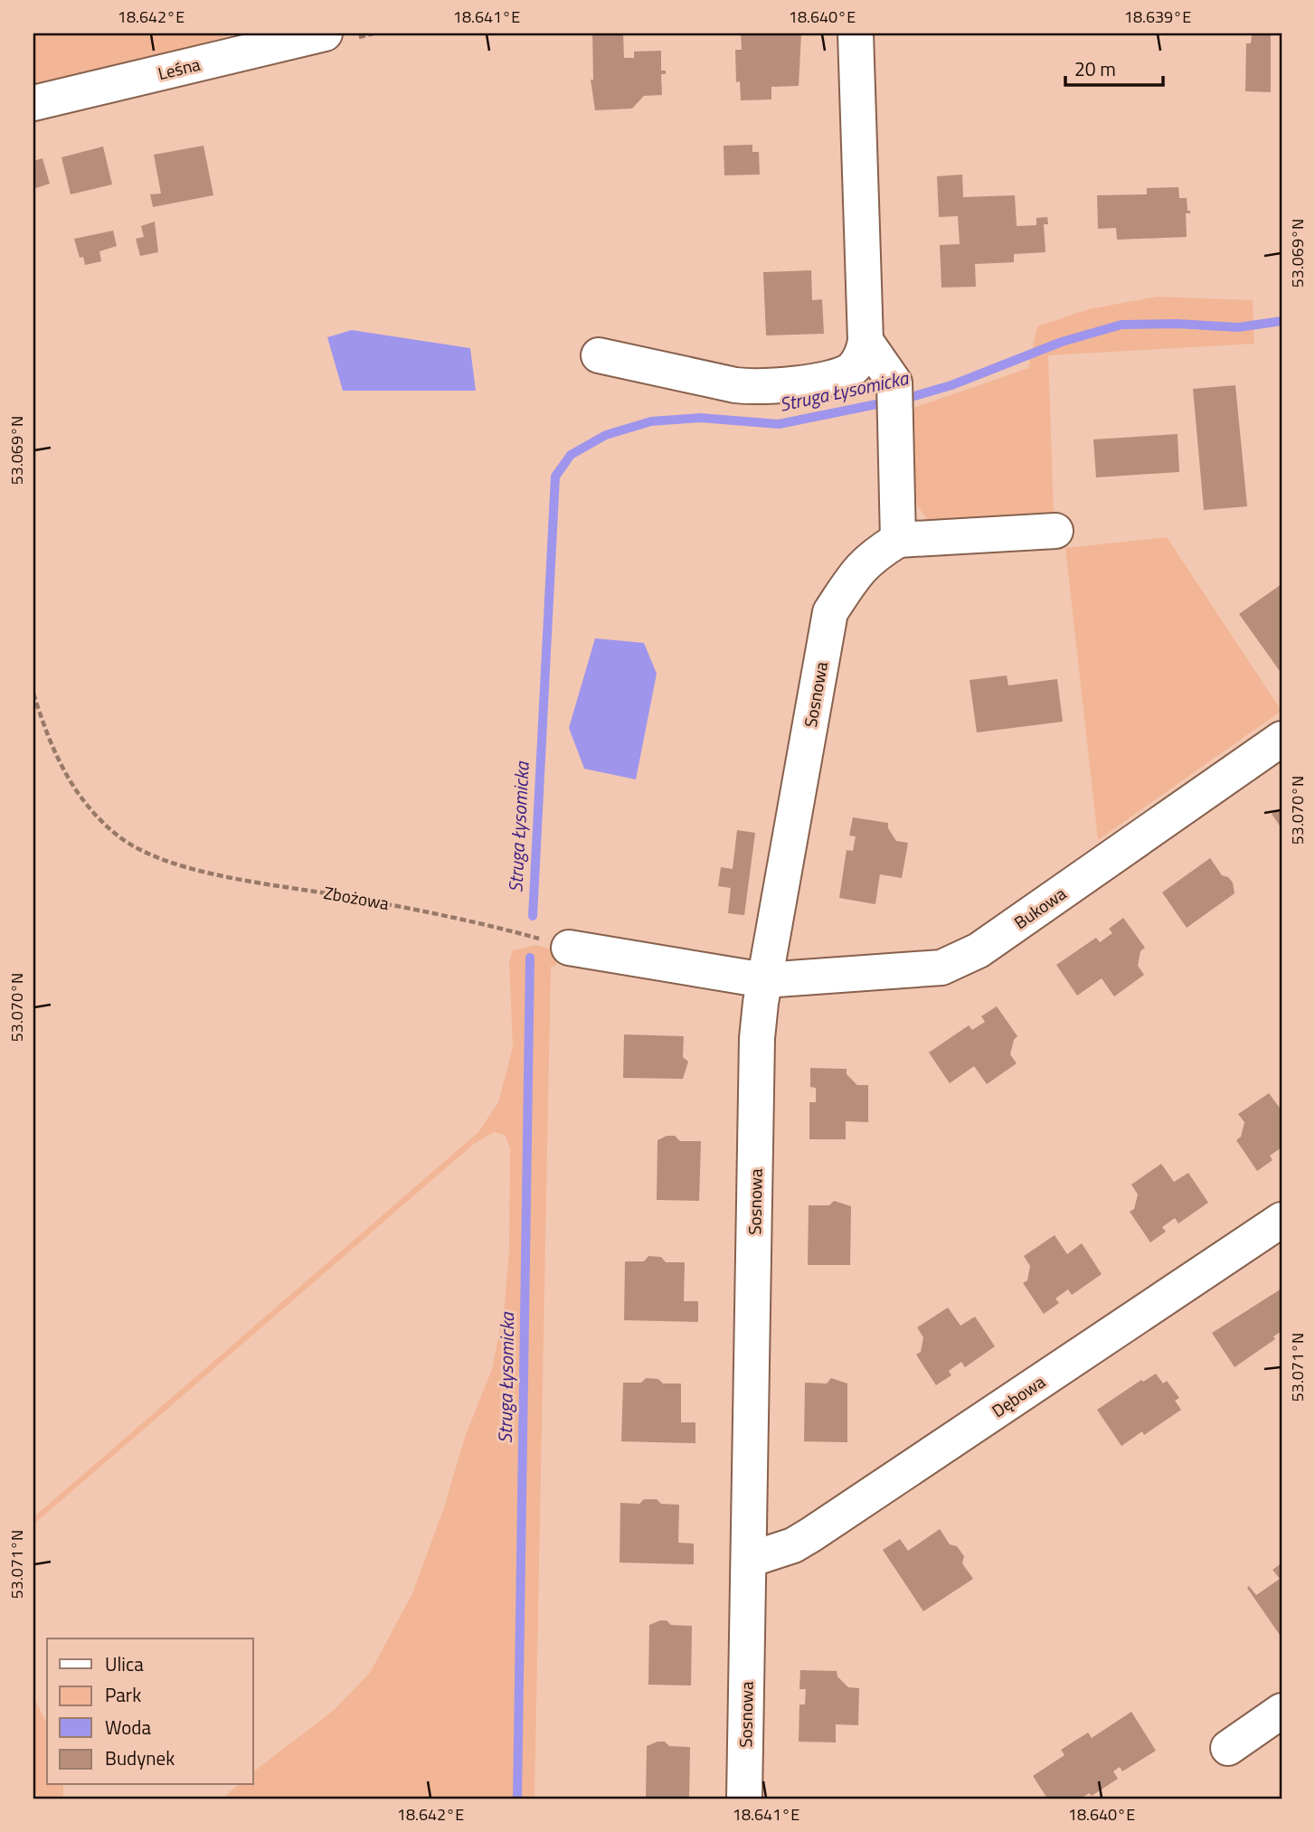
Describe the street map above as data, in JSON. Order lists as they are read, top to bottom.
{
  "streets": {
    "street": [
      "Leśna",
      "Sosnowa",
      "Bukowa",
      "Dębowa"
    ],
    "path": ["Zbożowa"]
  },
  "crossings": [
    ["Sosnowa", "Bukowa"],
    ["Sosnowa", "Dębowa"]
  ],
  "water": ["Struga Łysomicka"],
  "legend": [
    "Ulica",
    "Park",
    "Woda",
    "Budynek"
  ],
  "scale_bar": "20 m",
  "coordinates": [
    "18.642°E",
    "18.641°E",
    "18.640°E",
    "18.639°E",
    "53.069°N",
    "53.070°N",
    "53.071°N"
  ]
}
